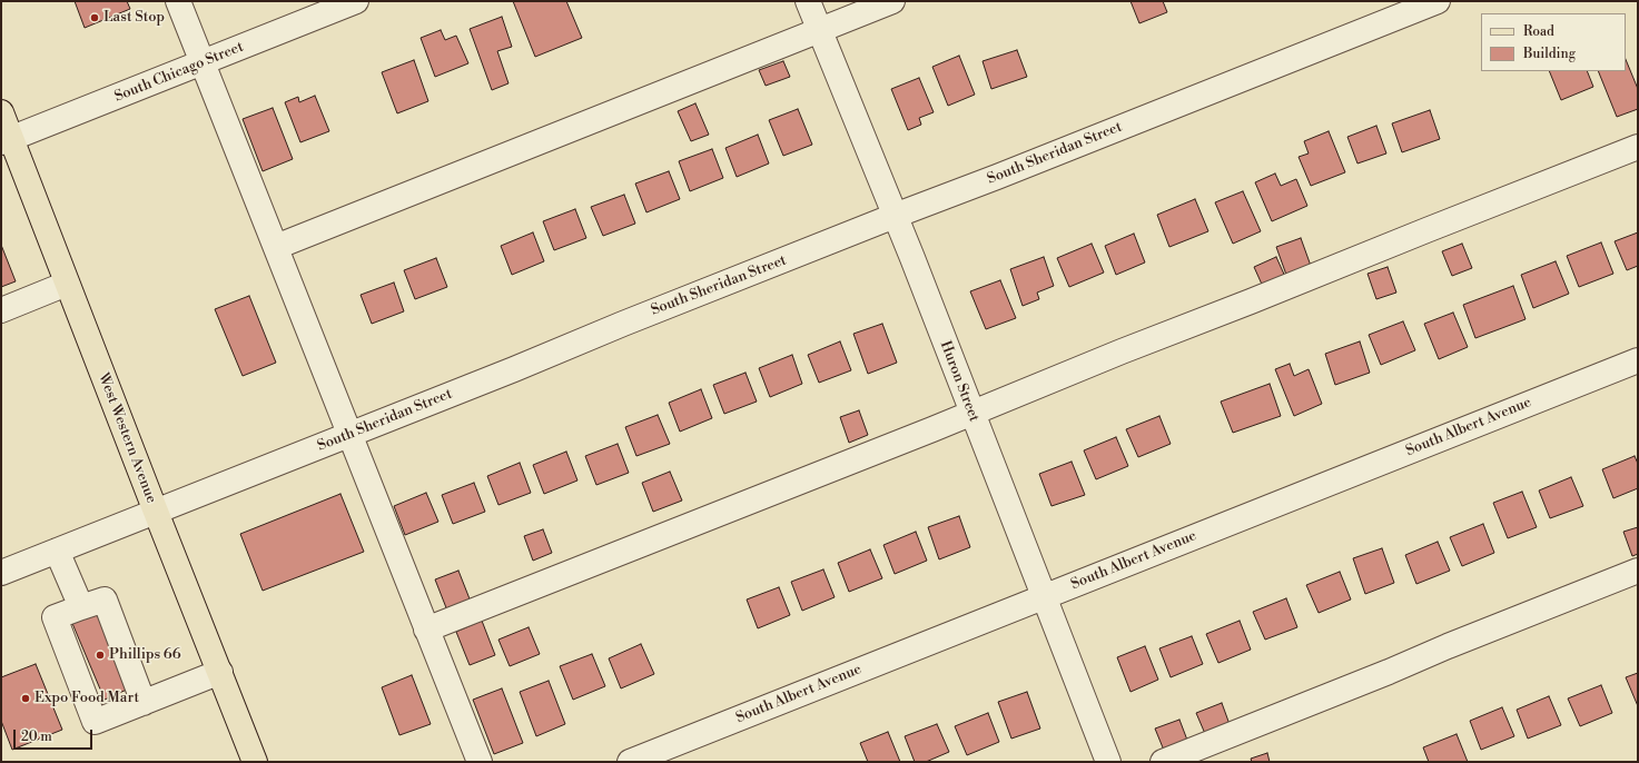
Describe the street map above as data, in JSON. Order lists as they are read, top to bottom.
{
  "streets": {
    "main road": ["West Western Avenue"],
    "street": [
      "South Chicago Street",
      "South Sheridan Street",
      "Huron Street",
      "South Albert Avenue"
    ]
  },
  "crossings": [
    ["South Chicago Street", "West Western Avenue"],
    ["South Sheridan Street", "Huron Street"],
    ["South Sheridan Street", "West Western Avenue"],
    ["Huron Street", "South Albert Avenue"]
  ],
  "places": ["Last Stop", "Phillips 66", "Expo Food Mart"],
  "legend": ["Road", "Building"],
  "scale_bar": "20 m"
}
